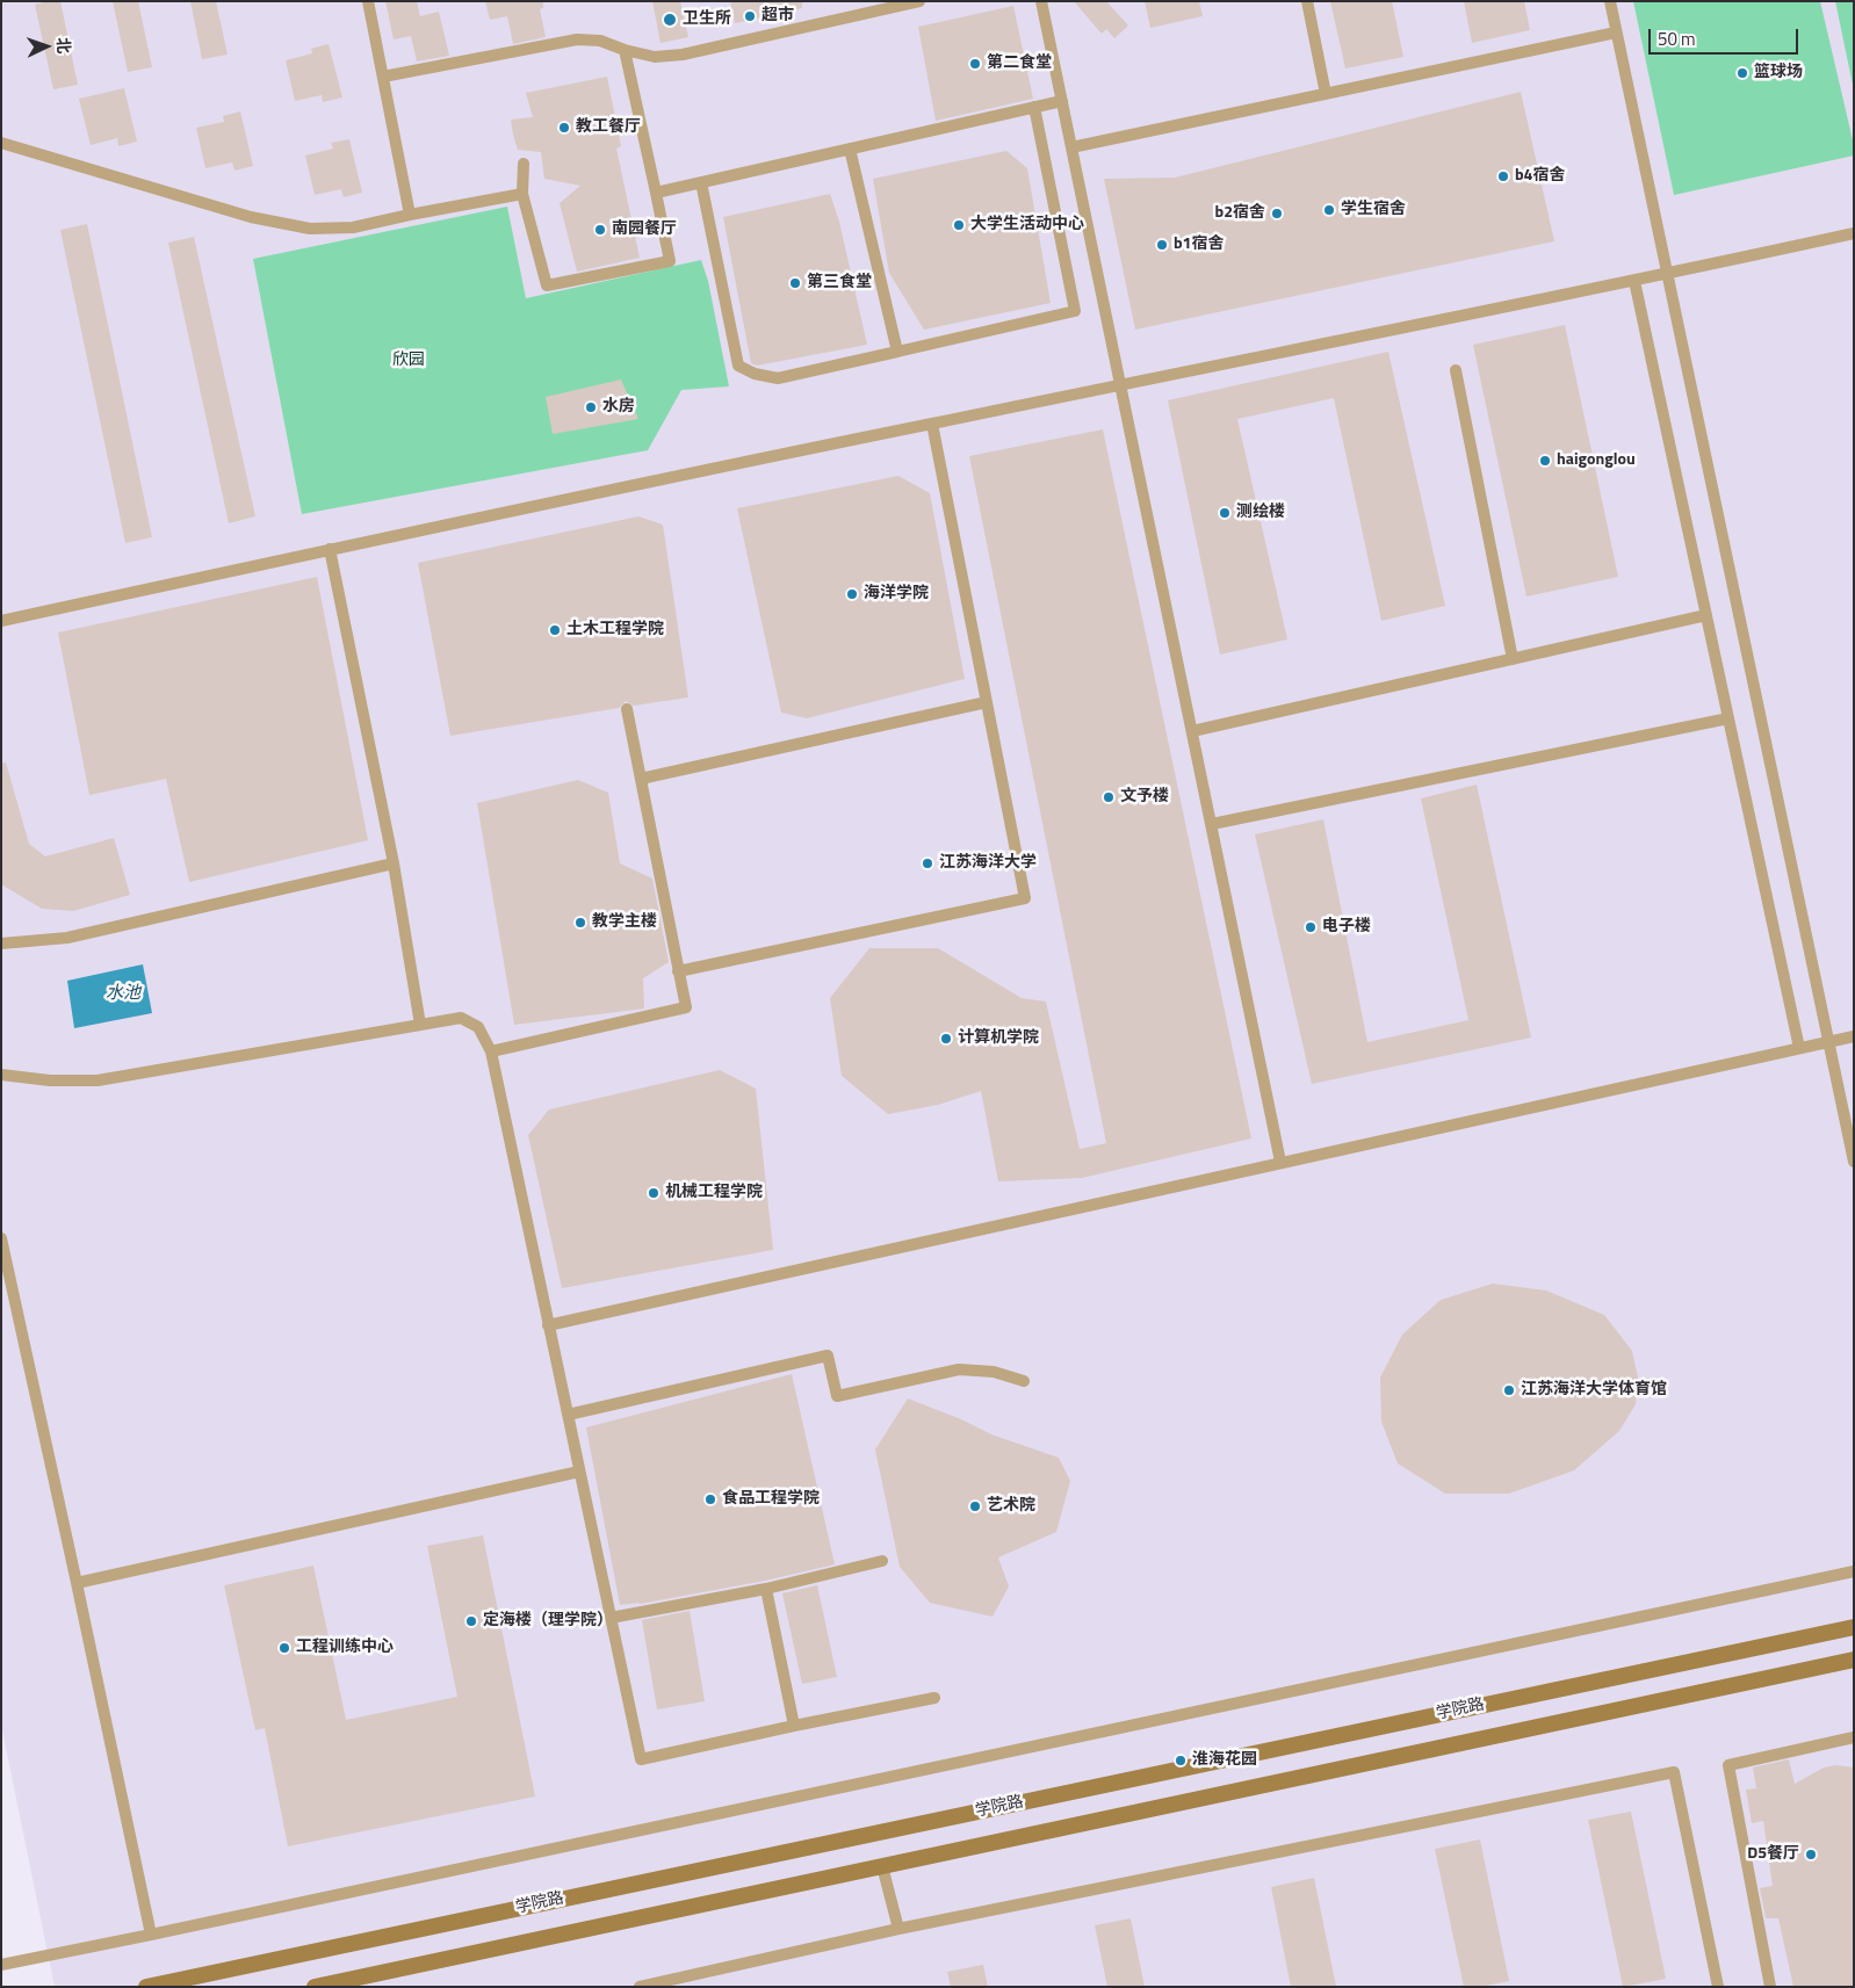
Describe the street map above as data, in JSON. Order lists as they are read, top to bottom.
{
  "streets": {
    "main road": ["学院路"]
  },
  "water": ["水池"],
  "parks": ["欣园"],
  "places": [
    "超市",
    "卫生所",
    "第二食堂",
    "篮球场",
    "教工餐厅",
    "b4宿舍",
    "学生宿舍",
    "b2宿舍",
    "大学生活动中心",
    "南园餐厅",
    "b1宿舍",
    "第三食堂",
    "水房",
    "haigonglou",
    "测绘楼",
    "海洋学院",
    "土木工程学院",
    "文予楼",
    "江苏海洋大学",
    "教学主楼",
    "电子楼",
    "计算机学院",
    "机械工程学院",
    "江苏海洋大学体育馆",
    "食品工程学院",
    "艺术院",
    "定海楼（理学院）",
    "工程训练中心",
    "淮海花园",
    "D5餐厅"
  ],
  "scale_bar": "50 m",
  "north": "right"
}
